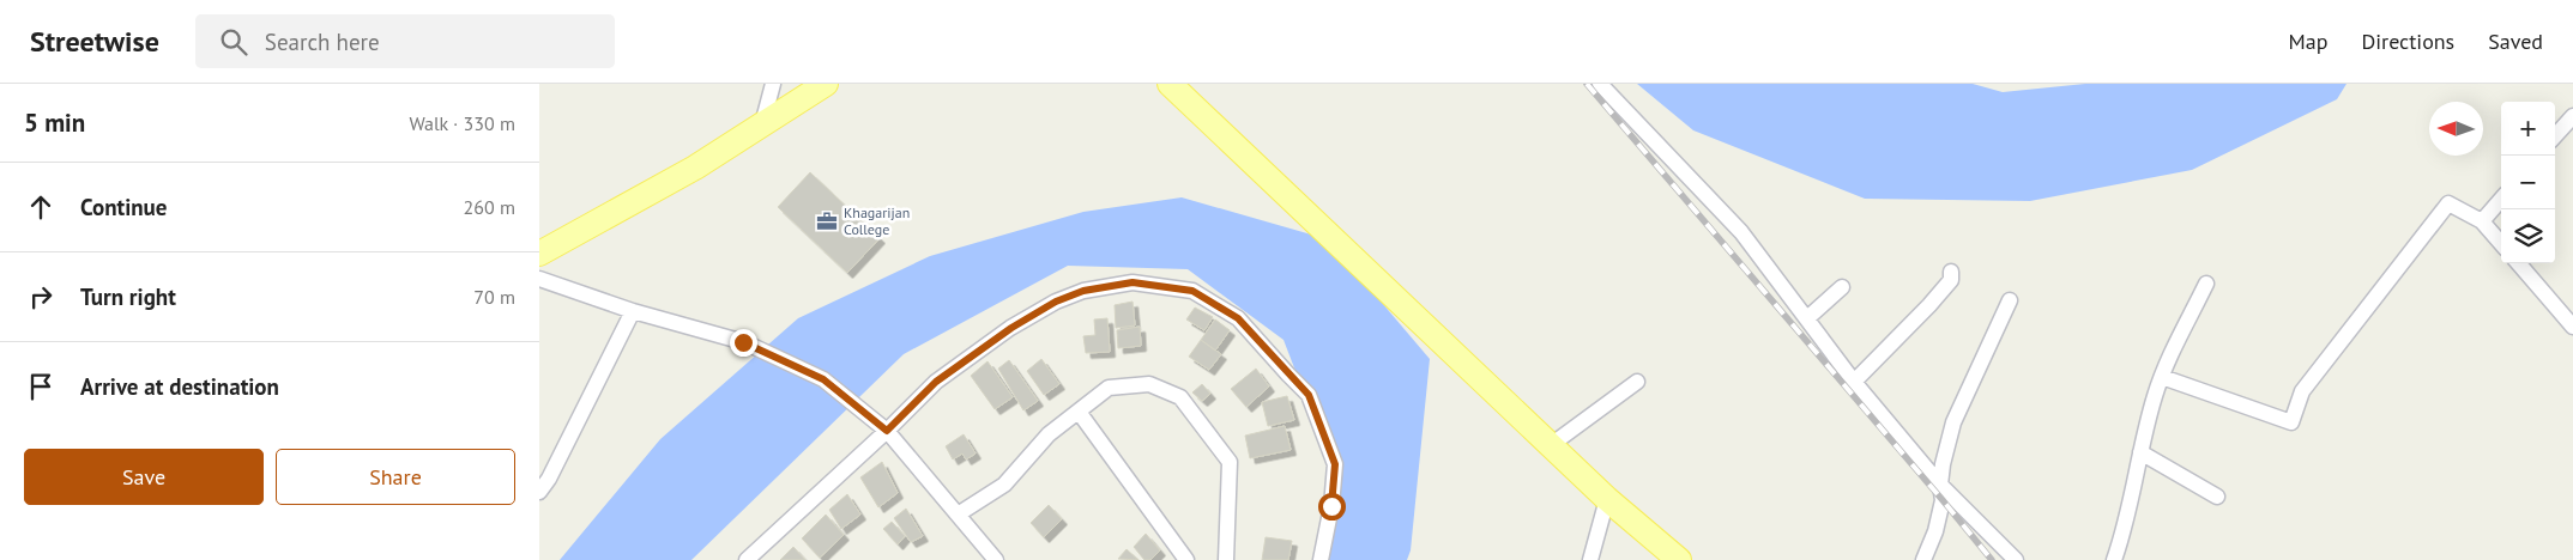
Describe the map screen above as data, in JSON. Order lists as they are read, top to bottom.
{
  "places": {
    "office": ["Khagarijan College"]
  },
  "north": "left",
  "page": {
    "header": "Streetwise",
    "search": "Search here",
    "nav": ["Map", "Directions", "Saved"],
    "heading": ["5 min", "Walk · 330 m"],
    "map_buttons": ["+", "−"],
    "list": [
      ["Continue", "260 m"],
      ["Turn right", "70 m"],
      "Arrive at destination"
    ],
    "buttons": ["Save", "Share"]
  }
}
